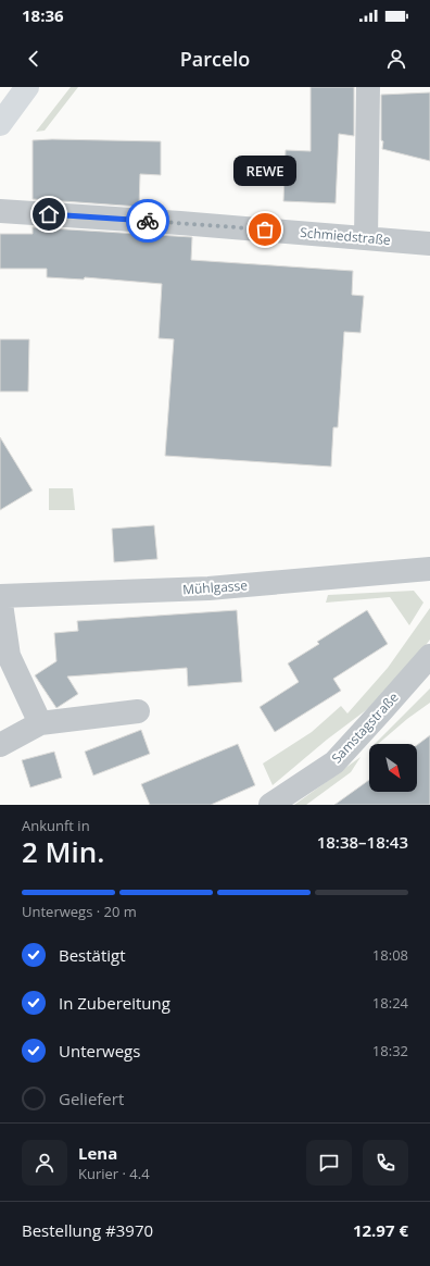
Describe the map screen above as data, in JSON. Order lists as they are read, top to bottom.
{
  "streets": {
    "street": ["Schmiedstraße", "Mühlgasse", "Samstagstraße"]
  },
  "places": ["REWE"],
  "north": "bottom right",
  "page": {
    "status": "18:36",
    "header": "Parcelo",
    "bubble": "REWE",
    "heading": ["2 Min.", "Ankunft in", "18:38–18:43"],
    "panel": [
      "Lena",
      "Kurier · 4.4",
      "Bestellung #3970",
      "12.97 €"
    ],
    "bar": "Unterwegs · 20 m",
    "list": [
      ["Bestätigt", "18:08"],
      ["In Zubereitung", "18:24"],
      ["Unterwegs", "18:32"],
      "Geliefert"
    ]
  }
}
